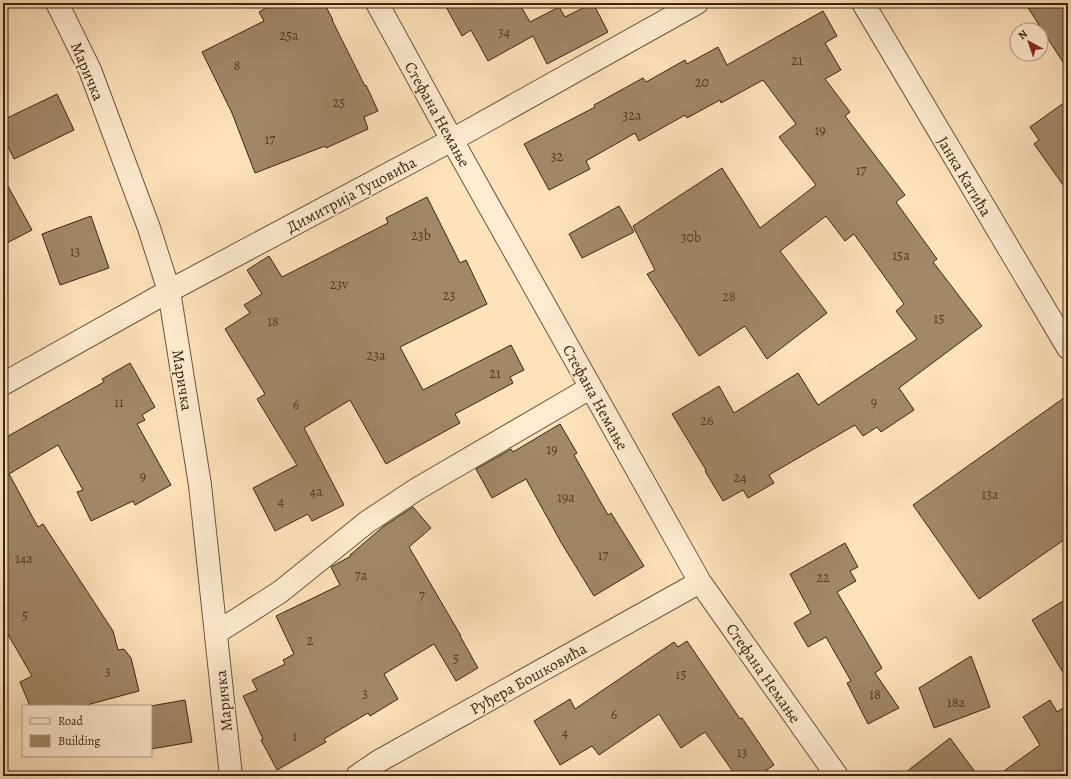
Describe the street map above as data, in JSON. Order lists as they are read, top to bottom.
{
  "streets": {
    "street": [
      "Маричка",
      "Стефана Немање",
      "Јанка Катића",
      "Димитрија Туцовића",
      "Руђера Бошковића"
    ]
  },
  "crossings": [
    ["Маричка", "Димитрија Туцовића"],
    ["Стефана Немање", "Димитрија Туцовића"],
    ["Стефана Немање", "Руђера Бошковића"]
  ],
  "house_numbers": [
    "34",
    "25a",
    "21",
    "8",
    "20",
    "25",
    "32a",
    "19",
    "17",
    "32",
    "17",
    "23b",
    "30b",
    "13",
    "15a",
    "23v",
    "23",
    "28",
    "15",
    "18",
    "23a",
    "21",
    "11",
    "9",
    "6",
    "26",
    "19",
    "9",
    "24",
    "4a",
    "13a",
    "19a",
    "4",
    "17",
    "14a",
    "7a",
    "22",
    "7",
    "5",
    "2",
    "5",
    "3",
    "15",
    "3",
    "18",
    "18a",
    "6",
    "4",
    "1",
    "13"
  ],
  "legend": ["Road", "Building"],
  "north": "top left"
}
